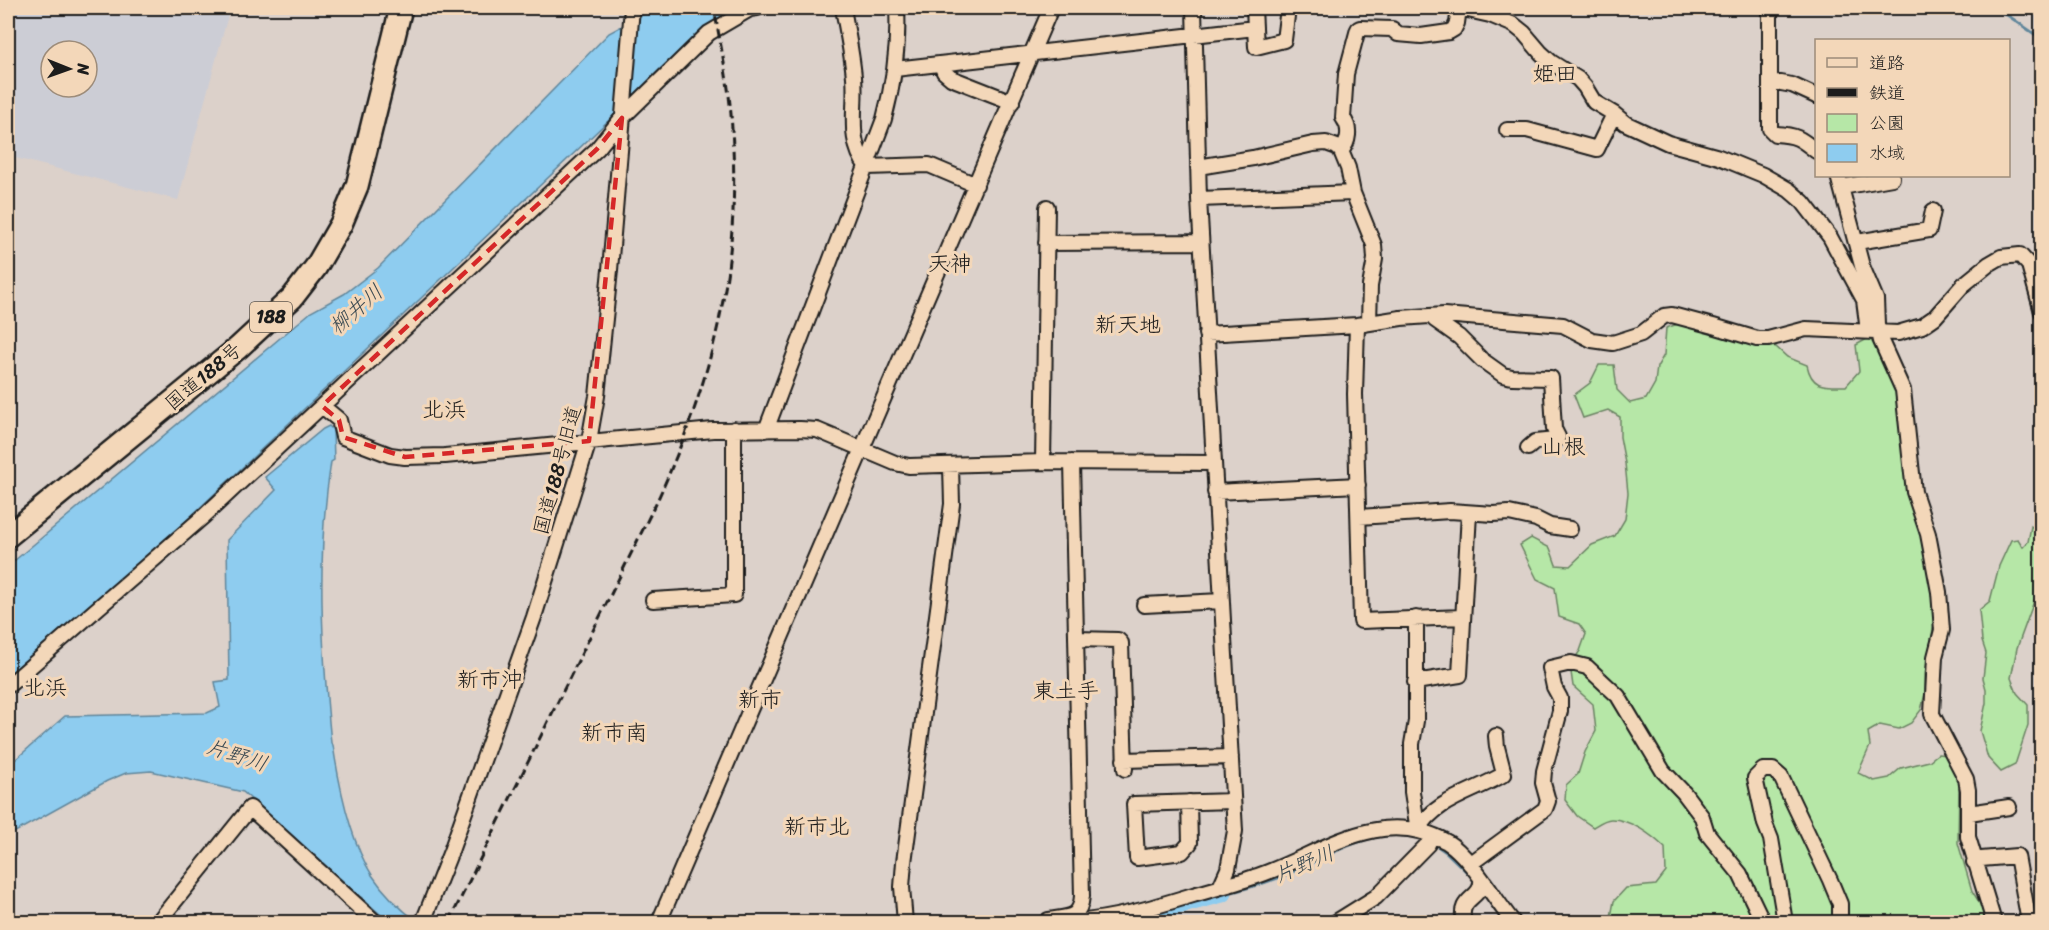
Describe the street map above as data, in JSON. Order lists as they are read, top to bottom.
{
  "streets": {
    "highway": ["188", "国道188号"],
    "street": ["国道188号旧道"]
  },
  "districts": [
    "姫田",
    "天神",
    "新天地",
    "北浜",
    "山根",
    "新市沖",
    "北浜",
    "東土手",
    "新市",
    "新市南",
    "新市北"
  ],
  "water": ["柳井川", "片野川"],
  "legend": [
    "道路",
    "鉄道",
    "公園",
    "水域"
  ],
  "north": "right"
}
